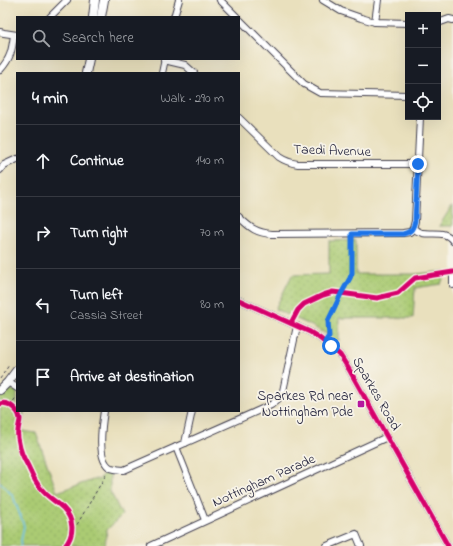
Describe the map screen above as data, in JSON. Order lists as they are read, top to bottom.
{
  "streets": {
    "street": ["Taedi Avenue", "Sparkes Road", "Nottingham Parade"]
  },
  "crossings": [
    ["Sparkes Road", "Nottingham Parade"]
  ],
  "places": {
    "transit": ["Sparkes Rd near Nottingham Pde"]
  },
  "page": {
    "map_buttons": ["+", "−"],
    "search": "Search here",
    "heading": ["4 min", "Walk · 290 m"],
    "list": [
      ["Continue", "140 m"],
      ["Turn right", "70 m"],
      ["Turn left", "Cassia Street", "80 m"],
      "Arrive at destination"
    ]
  }
}
